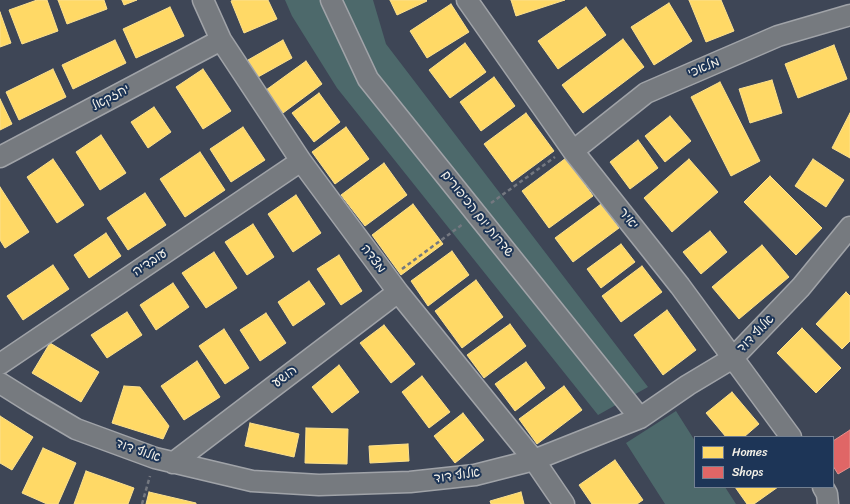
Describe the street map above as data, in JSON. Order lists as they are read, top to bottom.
{
  "streets": {
    "street": [
      "מלאכי",
      "יחזקאל",
      "שדרות יום הכיפורים",
      "יאיר",
      "מצדה",
      "עובדיה",
      "אלוף דוד",
      "הושע"
    ]
  },
  "crossings": [
    ["מלאכי", "יאיר"],
    ["יחזקאל", "מצדה"],
    ["שדרות יום הכיפורים", "אלוף דוד"],
    ["יאיר", "אלוף דוד"],
    ["מצדה", "עובדיה"],
    ["מצדה", "אלוף דוד"],
    ["מצדה", "הושע"],
    ["אלוף דוד", "הושע"]
  ],
  "legend": ["Homes", "Shops"]
}
